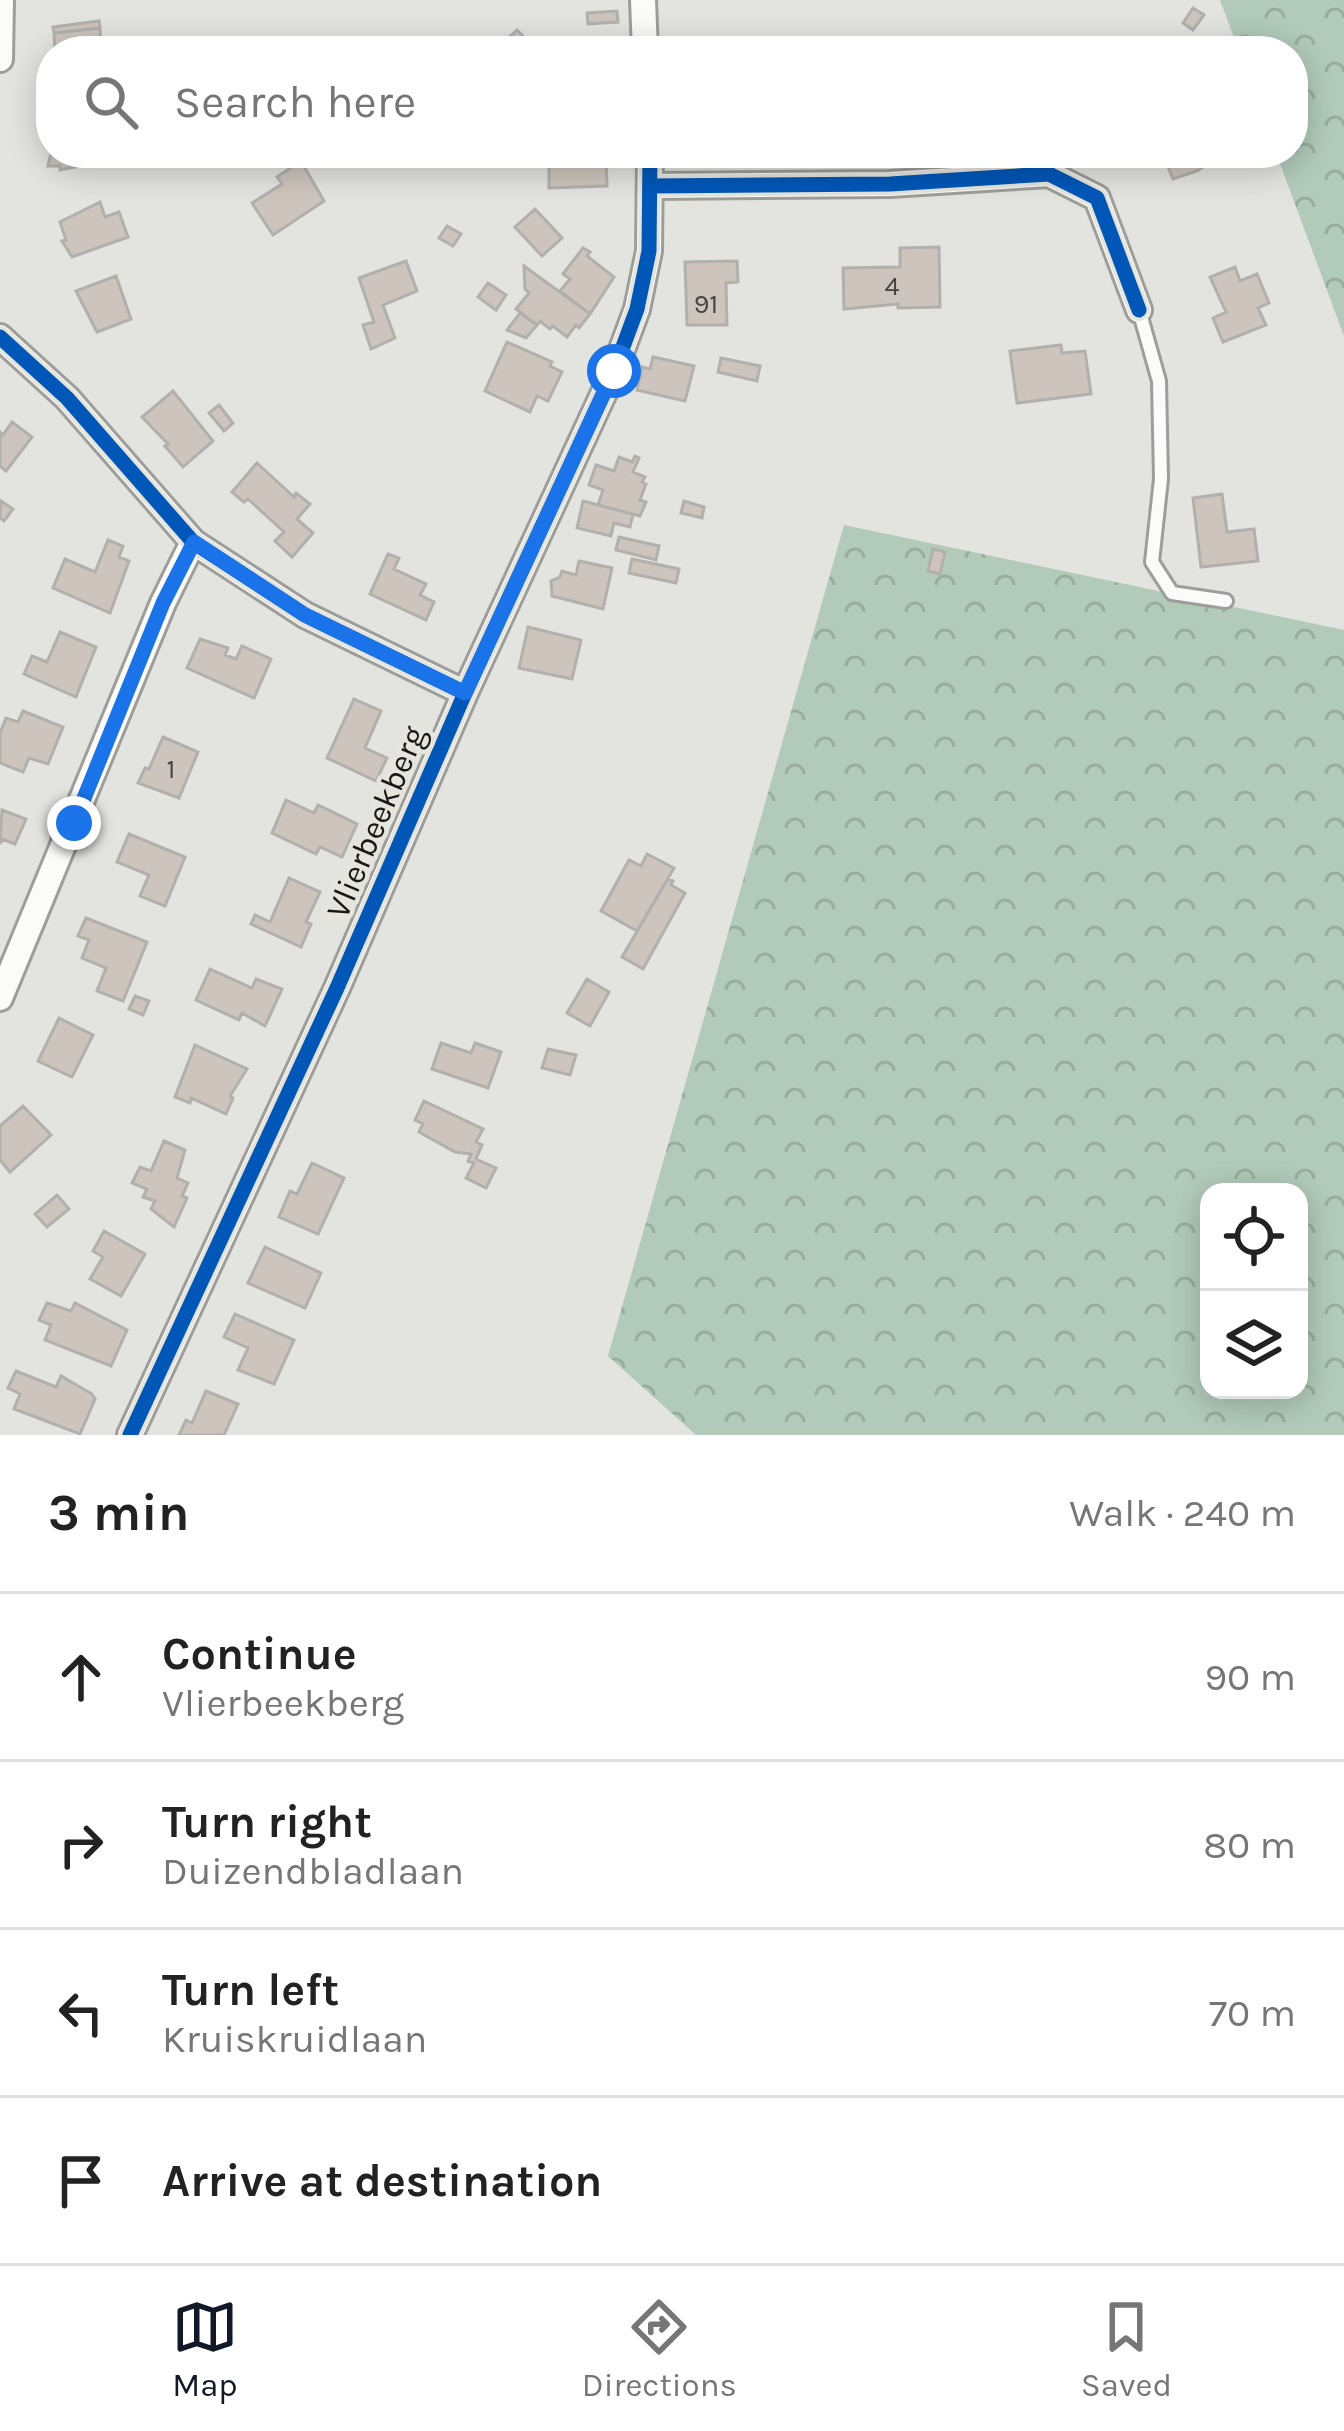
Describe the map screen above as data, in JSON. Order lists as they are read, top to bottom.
{
  "streets": {
    "street": ["Vlierbeekberg"]
  },
  "house_numbers": ["4", "91", "1"],
  "page": {
    "search": "Search here",
    "heading": ["3 min", "Walk · 240 m"],
    "list": [
      ["Continue", "Vlierbeekberg", "90 m"],
      ["Turn right", "Duizendbladlaan", "80 m"],
      ["Turn left", "Kruiskruidlaan", "70 m"],
      "Arrive at destination"
    ],
    "nav": ["Map", "Directions", "Saved"]
  }
}
